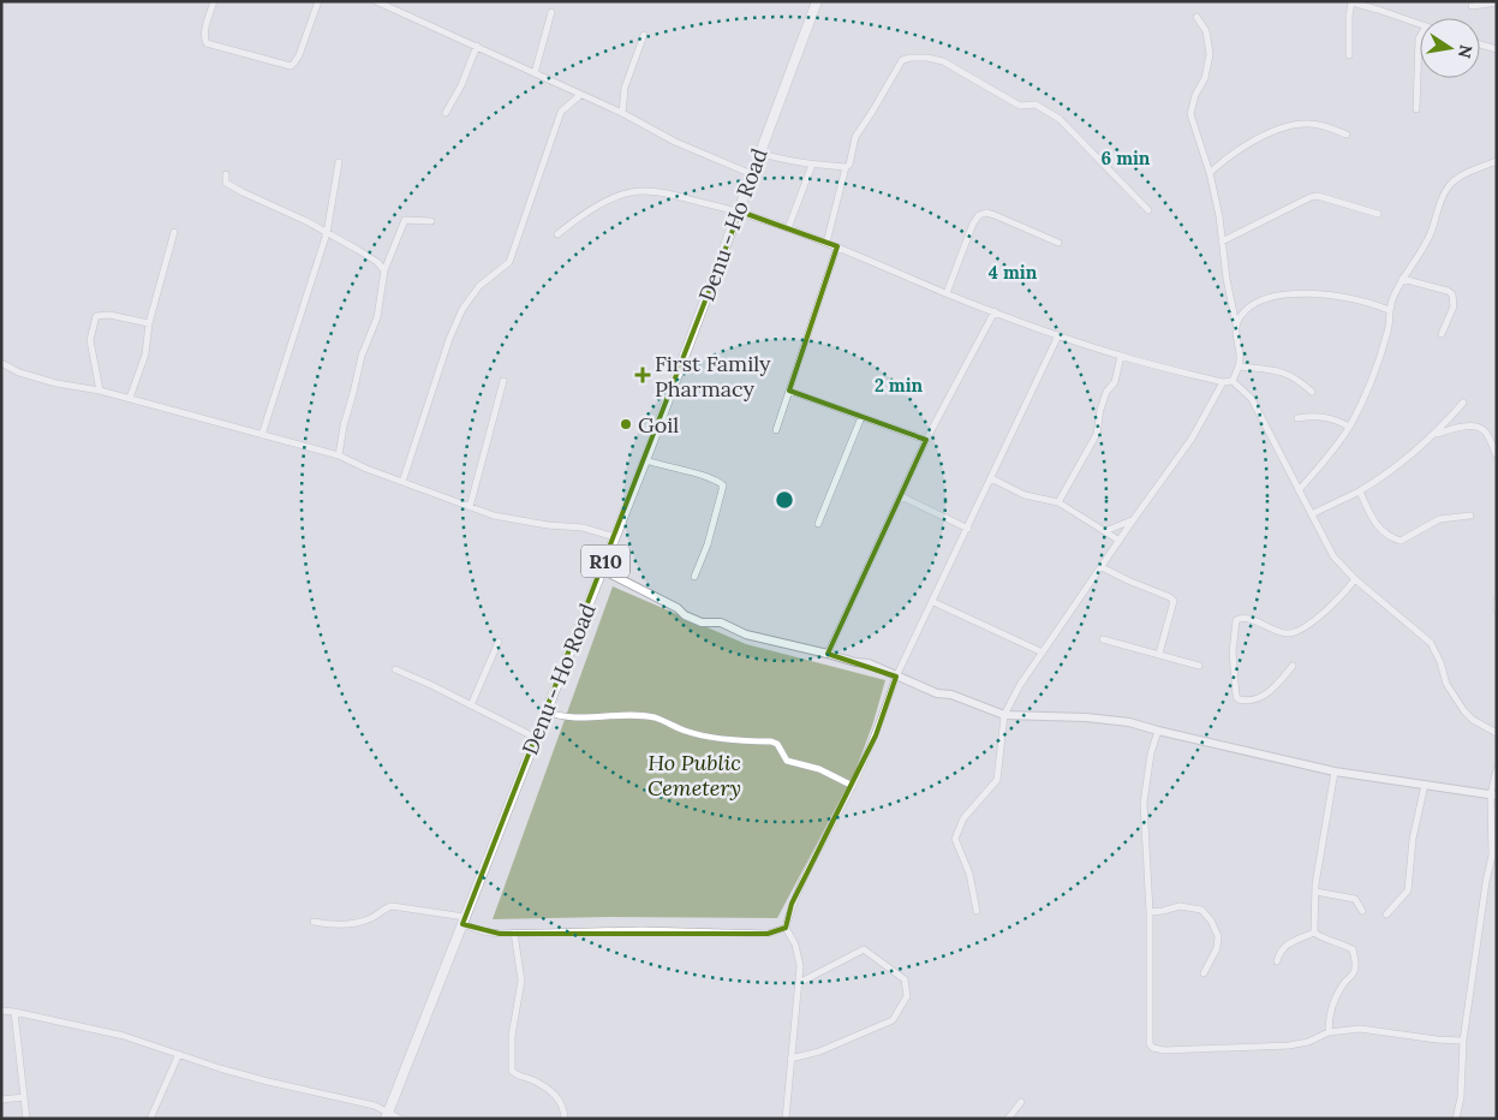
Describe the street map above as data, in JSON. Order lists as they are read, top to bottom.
{
  "streets": {
    "main road": ["Denu - Ho Road", "R10"]
  },
  "parks": ["Ho Public Cemetery"],
  "places": {
    "health": ["First Family Pharmacy"],
    "other": ["Goil"]
  },
  "north": "right",
  "rings": ["6 min", "4 min", "2 min"]
}
